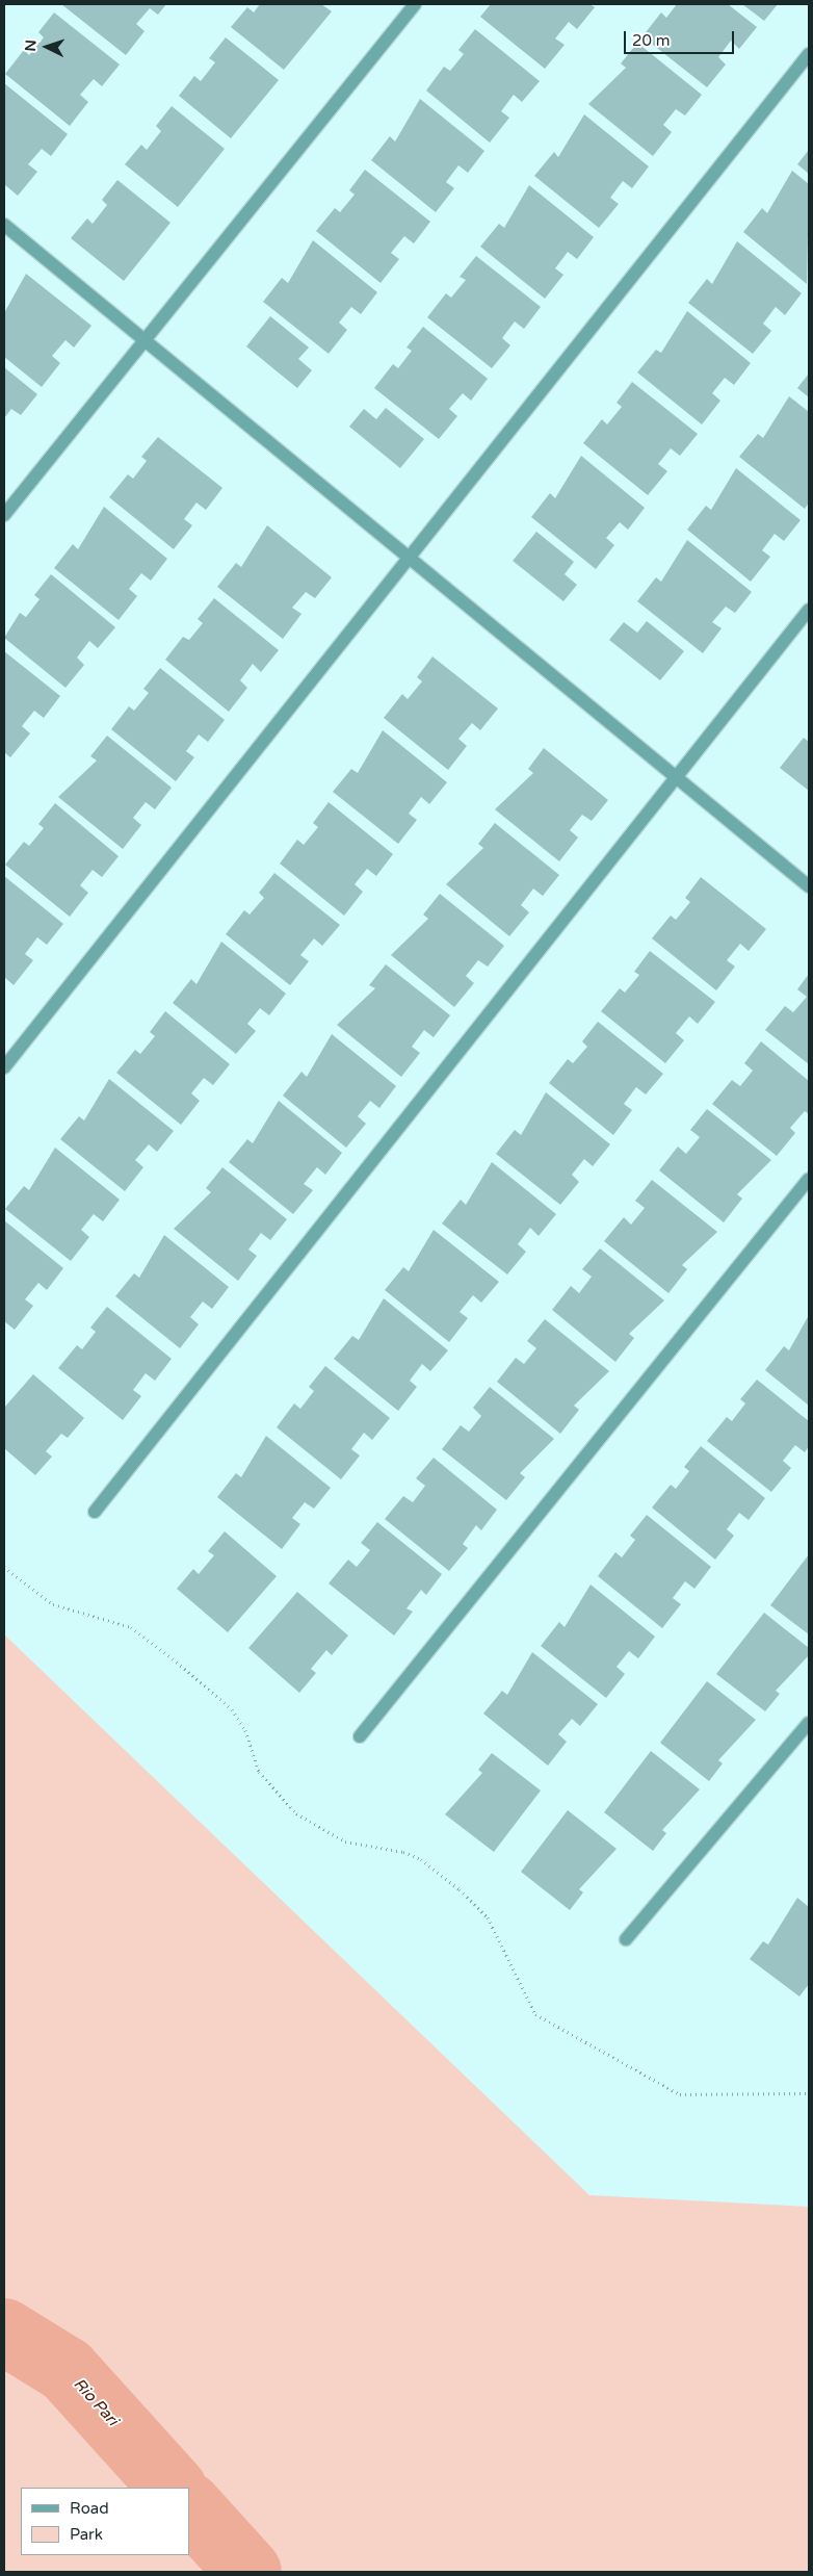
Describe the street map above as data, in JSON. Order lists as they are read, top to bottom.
{
  "water": ["Rio Pari"],
  "legend": ["Road", "Park"],
  "scale_bar": "20 m",
  "north": "left"
}
